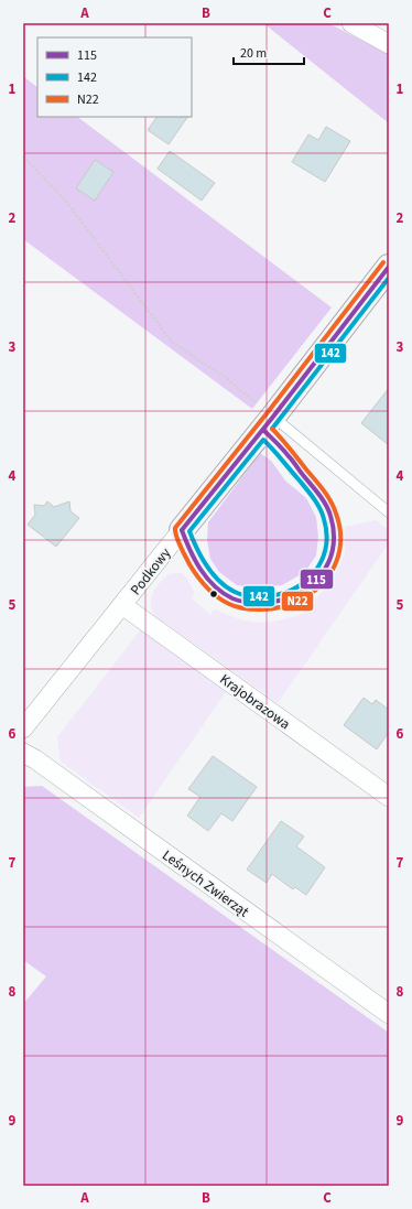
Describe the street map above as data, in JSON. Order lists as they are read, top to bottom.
{
  "streets": {
    "street": ["Podkowy", "Krajobrazowa", "Leśnych Zwierząt"]
  },
  "crossings": [
    ["Podkowy", "Krajobrazowa"]
  ],
  "lines": ["transit line N22", "transit line 115", "transit line 142"],
  "legend": ["115", "142", "N22"],
  "scale_bar": "20 m",
  "grid": {
    "columns": ["A", "B", "C"],
    "rows": [
      "1",
      "2",
      "3",
      "4",
      "5",
      "6",
      "7",
      "8",
      "9"
    ]
  }
}
